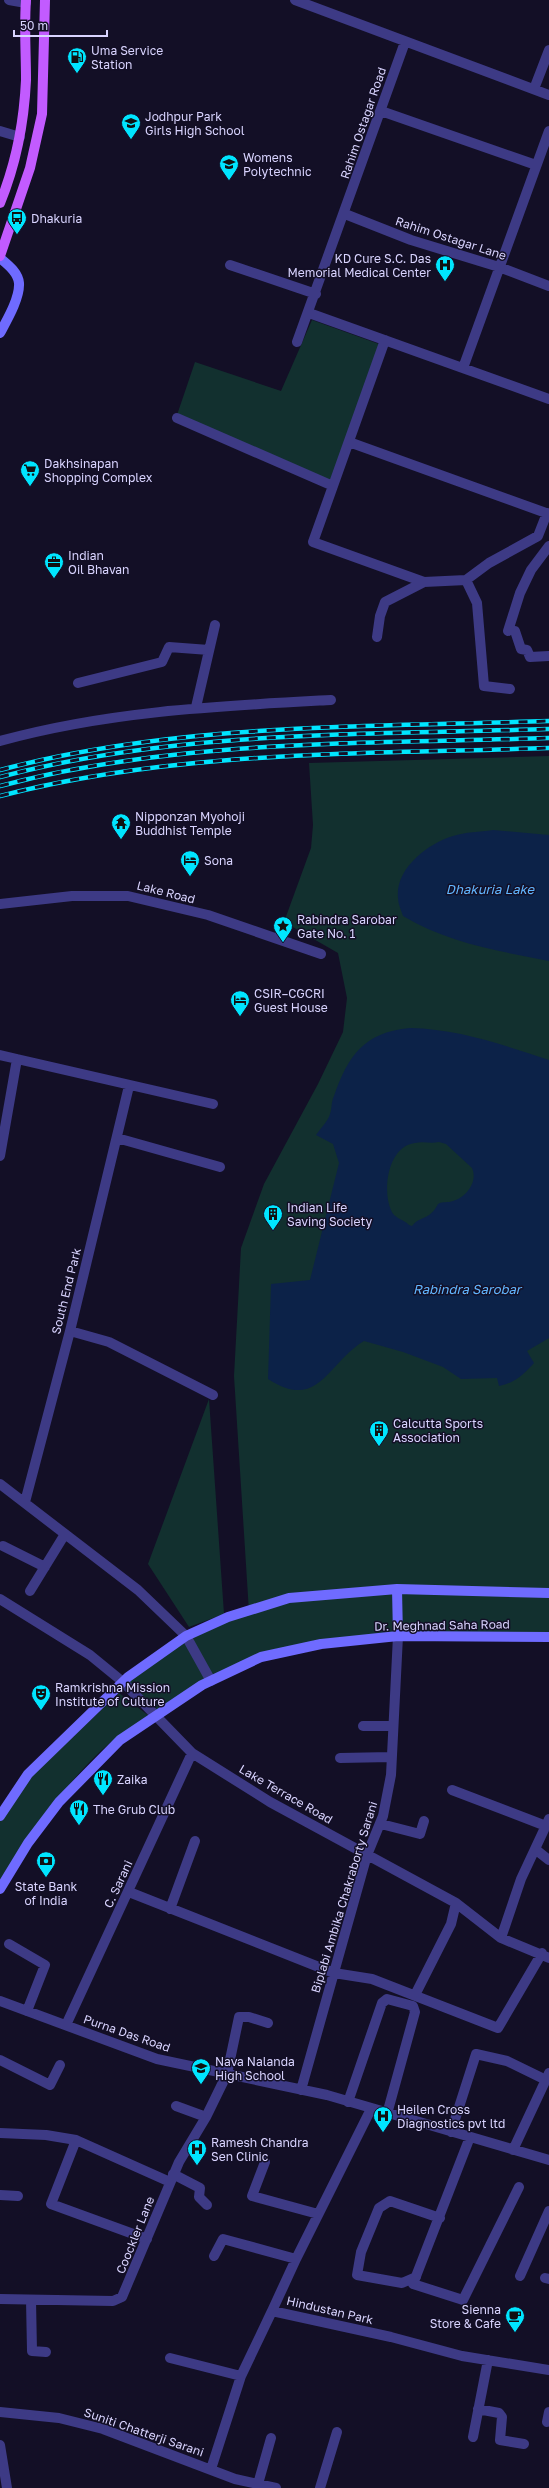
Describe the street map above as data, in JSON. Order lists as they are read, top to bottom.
{
  "streets": {
    "street": [
      "Rahim Ostagar Road",
      "Rahim Ostagar Lane",
      "Lake Road",
      "South End Park",
      "Dr. Meghnad Saha Road",
      "Lake Terrace Road",
      "C. Sarani",
      "Biplabi Ambika Chakraborty Sarani",
      "Purna Das Road",
      "Coockler Lane",
      "Hindustan Park",
      "Suniti Chatterji Sarani"
    ]
  },
  "crossings": [
    ["Rahim Ostagar Road", "Rahim Ostagar Lane"],
    ["Dr. Meghnad Saha Road", "Lake Terrace Road"],
    ["Dr. Meghnad Saha Road", "Biplabi Ambika Chakraborty Sarani"],
    ["Lake Terrace Road", "C. Sarani"],
    ["Lake Terrace Road", "Biplabi Ambika Chakraborty Sarani"],
    ["C. Sarani", "Purna Das Road"],
    ["Biplabi Ambika Chakraborty Sarani", "Purna Das Road"],
    ["Purna Das Road", "Coockler Lane"],
    ["Hindustan Park", "Suniti Chatterji Sarani"]
  ],
  "water": ["Dhakuria Lake", "Rabindra Sarobar"],
  "places": {
    "fuel station": ["Uma Service Station"],
    "school or university": ["Jodhpur Park Girls High School", "Womens Polytechnic", "Nava Nalanda High School"],
    "bus stop": ["Dhakuria"],
    "hospital": ["KD Cure S.C. Das Memorial Medical Center", "Heilen Cross Diagnostics pvt ltd", "Ramesh Chandra Sen Clinic"],
    "supermarket": ["Dakhsinapan Shopping Complex"],
    "office": ["Indian Oil Bhavan"],
    "temple": ["Nipponzan Myohoji Buddhist Temple"],
    "hotel": ["Sona", "CSIR–CGCRI Guest House"],
    "place": ["Rabindra Sarobar Gate No. 1"],
    "building": ["Indian Life Saving Society", "Calcutta Sports Association"],
    "theatre": ["Ramkrishna Mission Institute of Culture"],
    "restaurant": ["Zaika", "The Grub Club"],
    "bank": ["State Bank of India"],
    "cafe": ["Sienna Store & Cafe"]
  },
  "scale_bar": "50 m"
}
